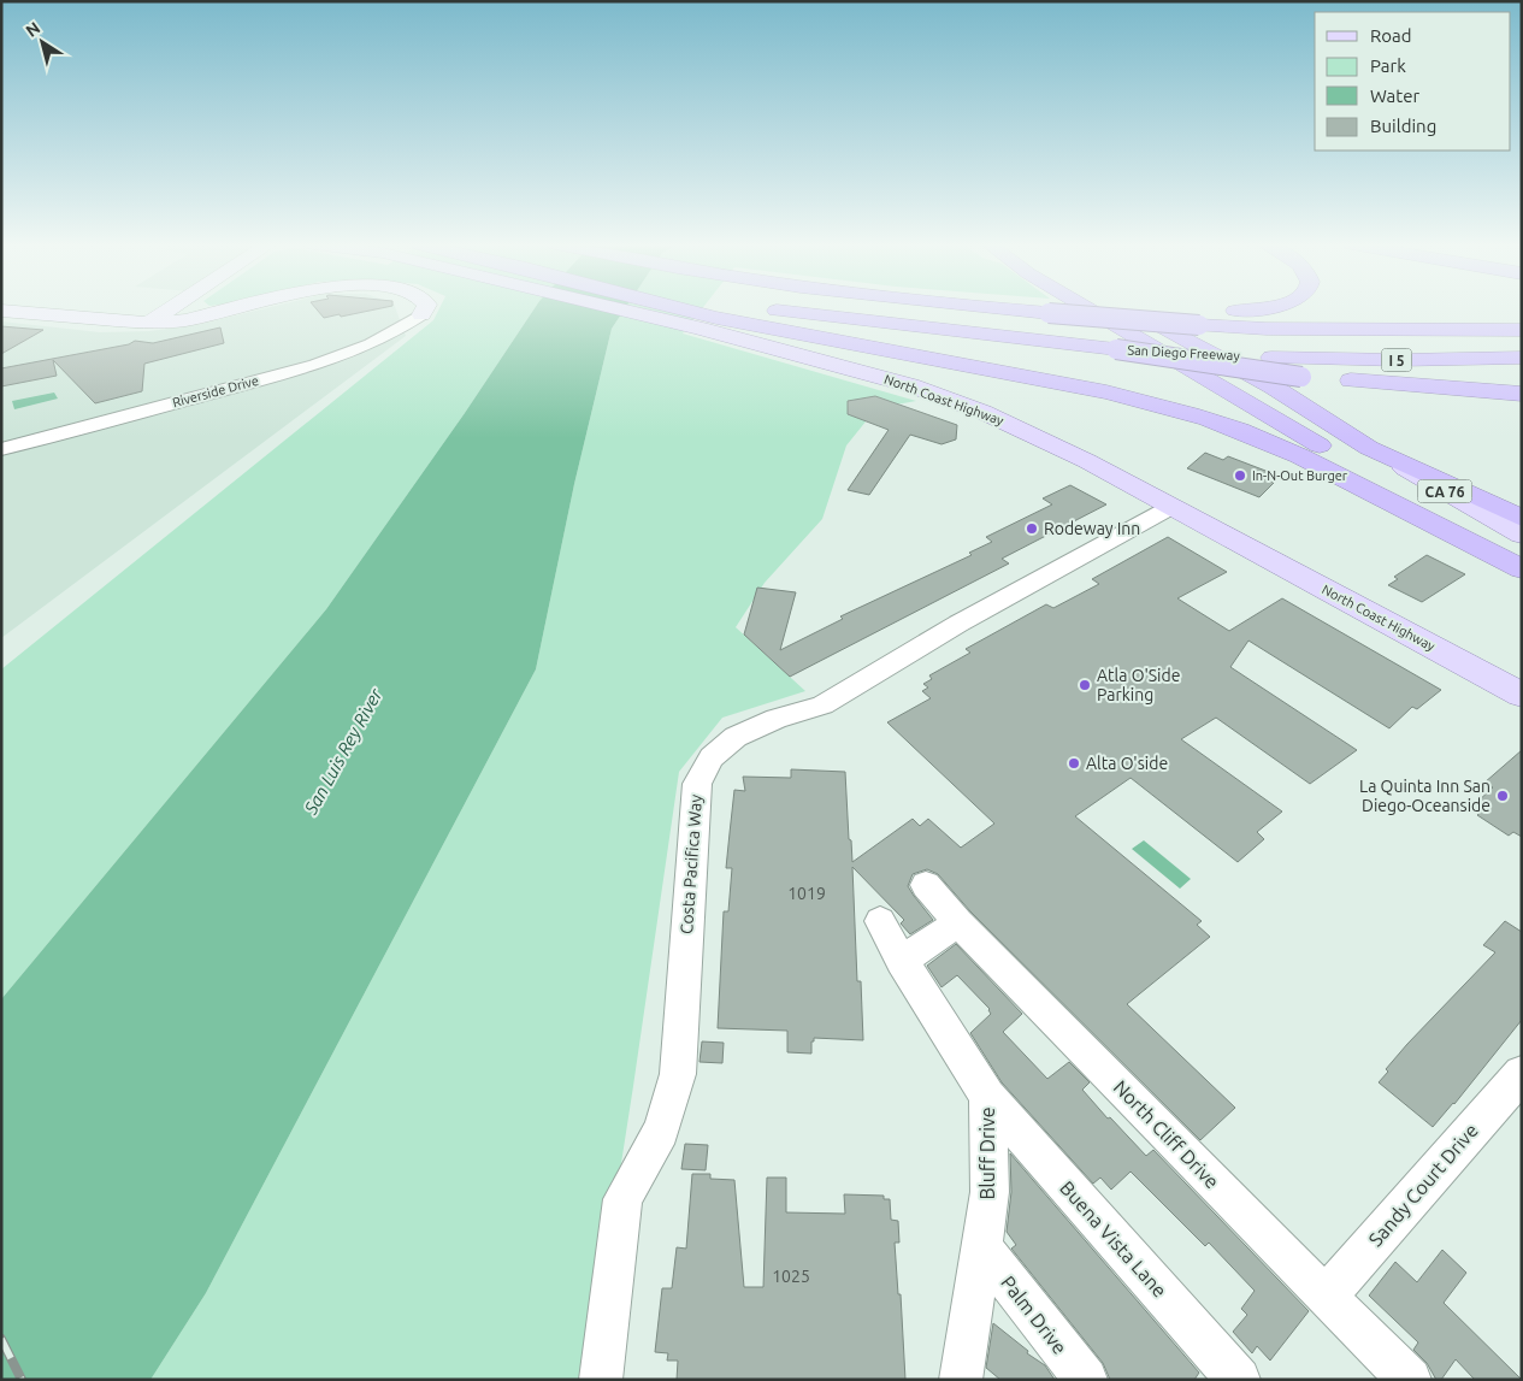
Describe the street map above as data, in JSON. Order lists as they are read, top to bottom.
{
  "streets": {
    "highway": ["San Diego Freeway", "I 5", "CA 76"],
    "main road": ["North Coast Highway"],
    "street": [
      "Riverside Drive",
      "Costa Pacifica Way",
      "North Cliff Drive",
      "Bluff Drive",
      "Sandy Court Drive",
      "Buena Vista Lane",
      "Palm Drive"
    ]
  },
  "crossings": [
    ["North Coast Highway", "Costa Pacifica Way"],
    ["North Cliff Drive", "Sandy Court Drive"],
    ["Bluff Drive", "Buena Vista Lane"],
    ["Bluff Drive", "Palm Drive"]
  ],
  "water": ["San Luis Rey River"],
  "places": [
    "In-N-Out Burger",
    "Rodeway Inn",
    "Atla O'Side Parking",
    "Alta O'side",
    "La Quinta Inn San Diego-Oceanside"
  ],
  "house_numbers": ["1019", "1025"],
  "legend": [
    "Road",
    "Park",
    "Water",
    "Building"
  ],
  "north": "top left"
}
